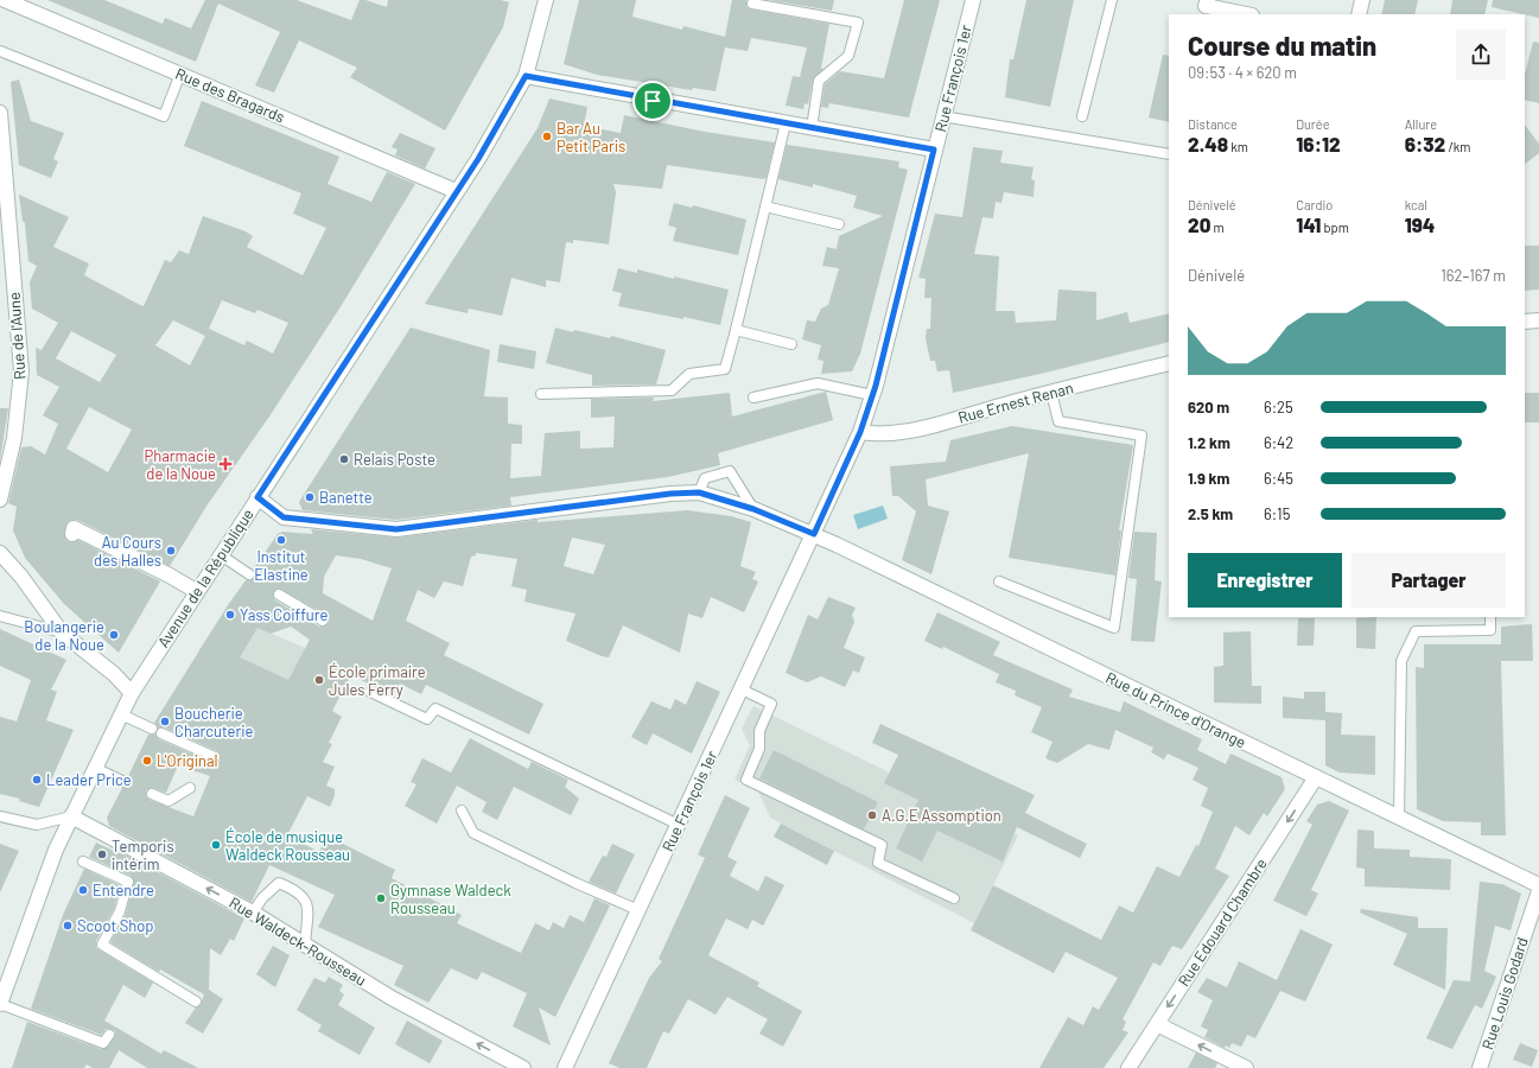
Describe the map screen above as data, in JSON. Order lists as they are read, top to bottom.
{
  "streets": {
    "street": [
      "Rue François 1er",
      "Rue des Bragards",
      "Rue de l'Aune",
      "Rue Ernest Renan",
      "Avenue de la République",
      "Rue du Prince d'Orange",
      "Rue Edouard Chambre",
      "Rue Waldeck-Rousseau",
      "Rue Louis Godard"
    ]
  },
  "crossings": [
    ["Rue François 1er", "Rue Ernest Renan"],
    ["Rue François 1er", "Rue du Prince d'Orange"],
    ["Rue des Bragards", "Avenue de la République"],
    ["Avenue de la République", "Rue Waldeck-Rousseau"],
    ["Rue du Prince d'Orange", "Rue Edouard Chambre"]
  ],
  "one_way": ["Rue Edouard Chambre", "Rue Waldeck-Rousseau"],
  "places": {
    "other": [
      "Bar Au Petit Paris",
      "Relais Poste",
      "Banette",
      "Institut Elastine",
      "Au Cours des Halles",
      "Yass Coiffure",
      "Boulangerie de la Noue",
      "École primaire Jules Ferry",
      "Boucherie Charcuterie",
      "L'Original",
      "Leader Price",
      "A.G.E Assomption",
      "École de musique Waldeck Rousseau",
      "Temporis intérim",
      "Entendre",
      "Gymnase Waldeck Rousseau",
      "Scoot Shop"
    ],
    "health": ["Pharmacie de la Noue"]
  },
  "page": {
    "heading": ["Course du matin", "09:53 · 4 × 620 m"],
    "stats": [
      ["Distance", "2.48 km"],
      ["Durée", "16:12"],
      ["Allure", "6:32 /km"],
      ["Dénivelé", "20 m"],
      ["Cardio", "141 bpm"],
      ["kcal", "194"]
    ],
    "chart": ["Dénivelé", "162–167 m"],
    "list": [
      {
        "name": "620 m",
        "note": "6:25"
      },
      {
        "name": "1.2 km",
        "note": "6:42"
      },
      {
        "name": "1.9 km",
        "note": "6:45"
      },
      {
        "name": "2.5 km",
        "note": "6:15"
      }
    ],
    "buttons": ["Enregistrer", "Partager"]
  }
}
